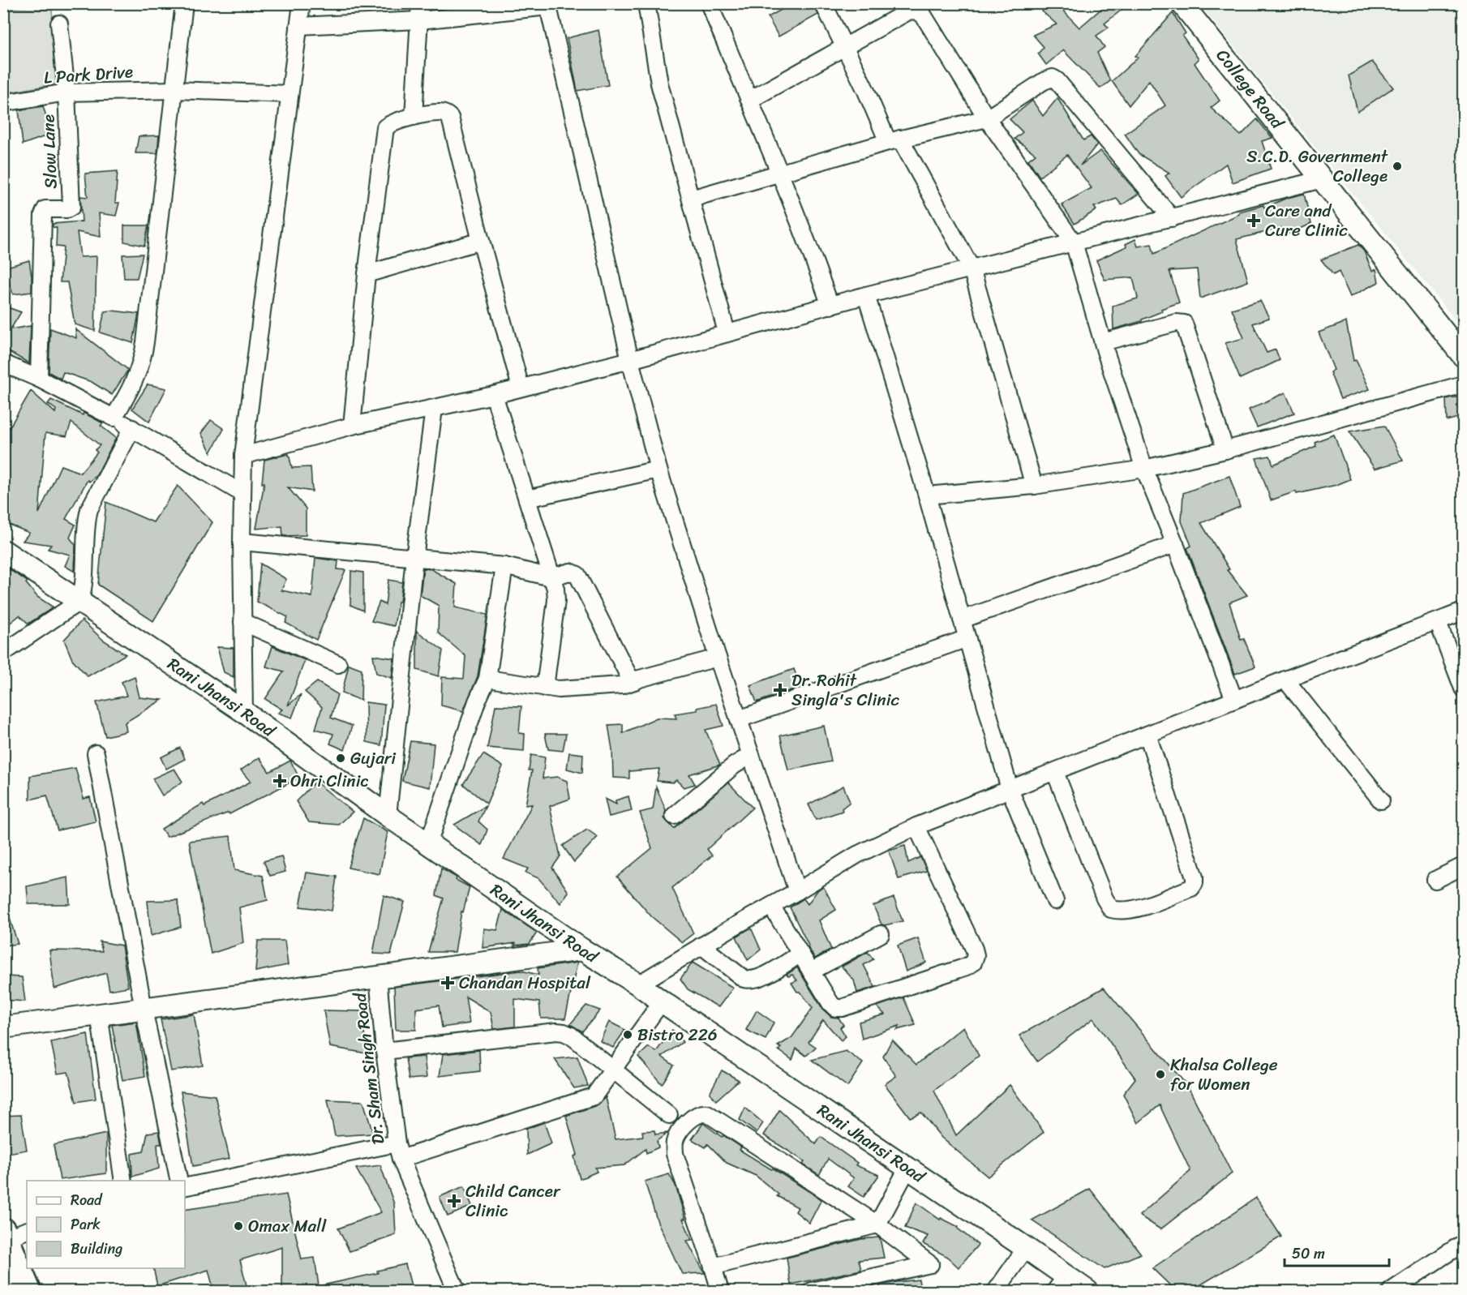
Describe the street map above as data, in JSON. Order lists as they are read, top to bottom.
{
  "streets": {
    "street": [
      "L Park Drive",
      "College Road",
      "Slow Lane",
      "Rani Jhansi Road",
      "Dr. Sham Singh Road"
    ]
  },
  "crossings": [
    ["L Park Drive", "Slow Lane"]
  ],
  "places": {
    "other": [
      "S.C.D. Government College",
      "Gujari",
      "Bistro 226",
      "Khalsa College for Women",
      "Omax Mall"
    ],
    "health": [
      "Care and Cure Clinic",
      "Dr. Rohit Singla's Clinic",
      "Ohri Clinic",
      "Chandan Hospital",
      "Child Cancer Clinic"
    ]
  },
  "legend": ["Road", "Park", "Building"],
  "scale_bar": "50 m"
}
